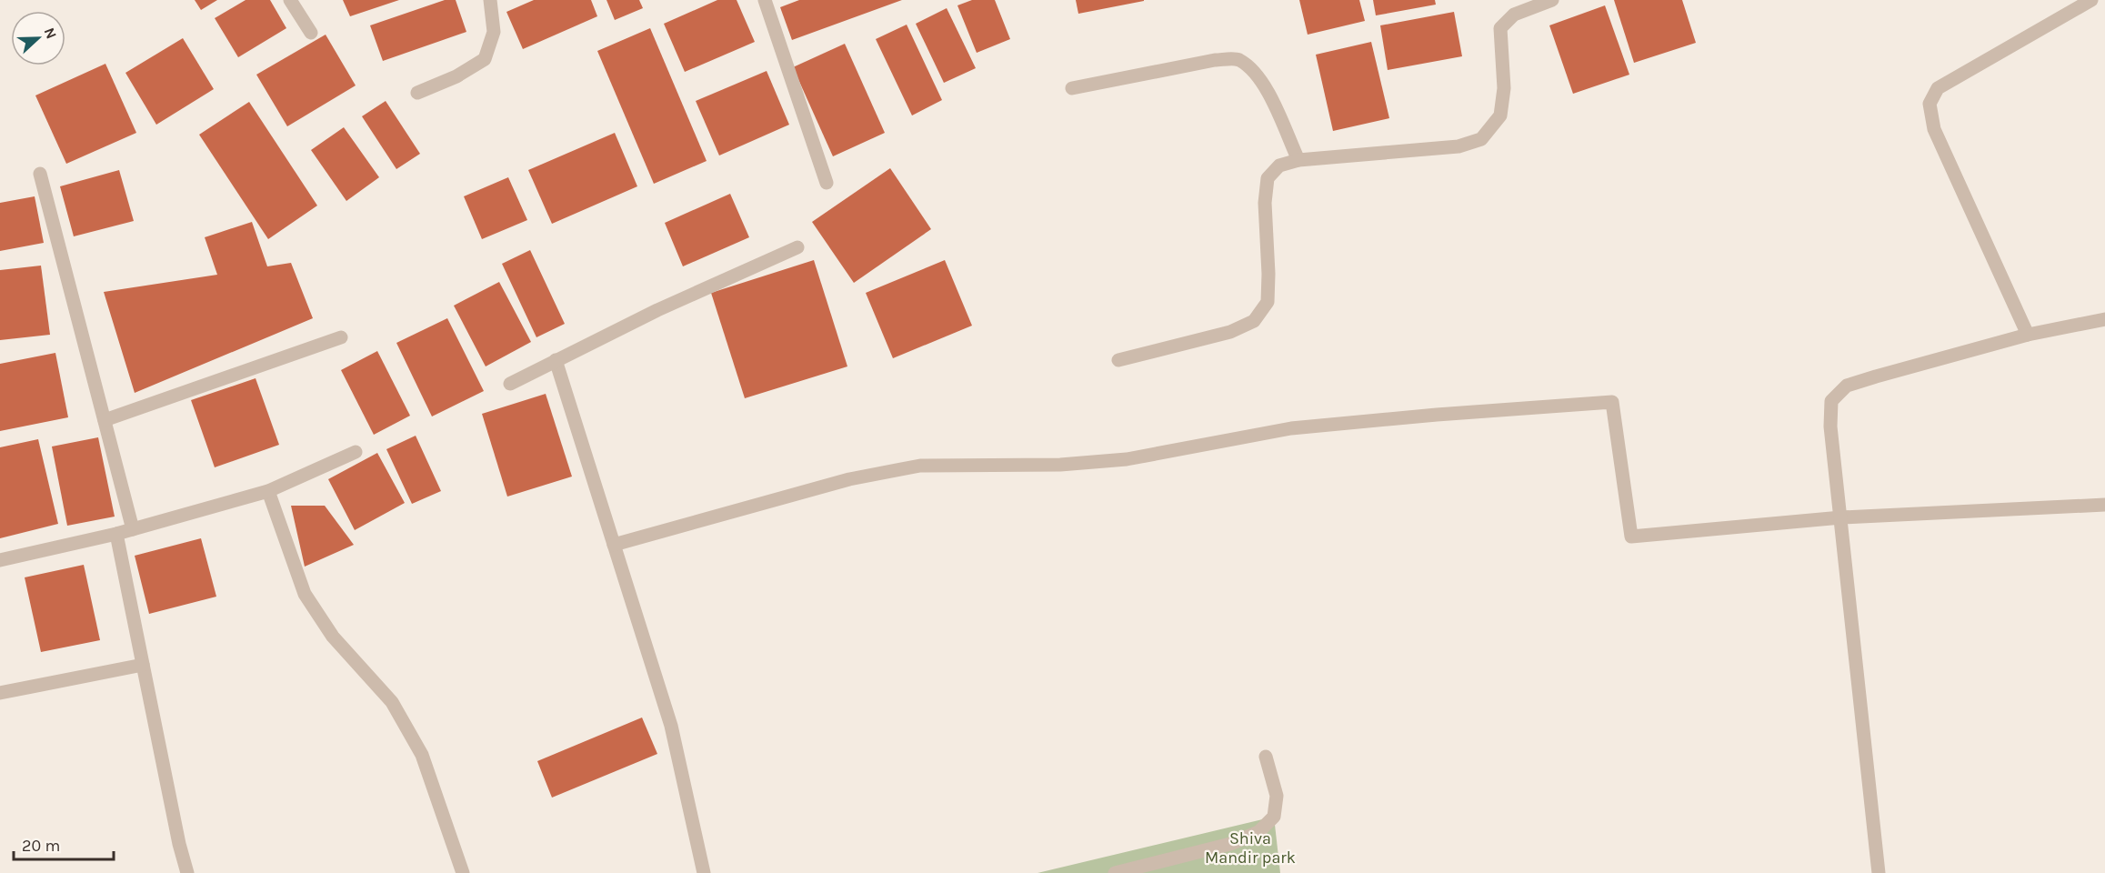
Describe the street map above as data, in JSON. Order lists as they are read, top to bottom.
{
  "parks": ["Shiva Mandir park"],
  "scale_bar": "20 m",
  "north": "right"
}
